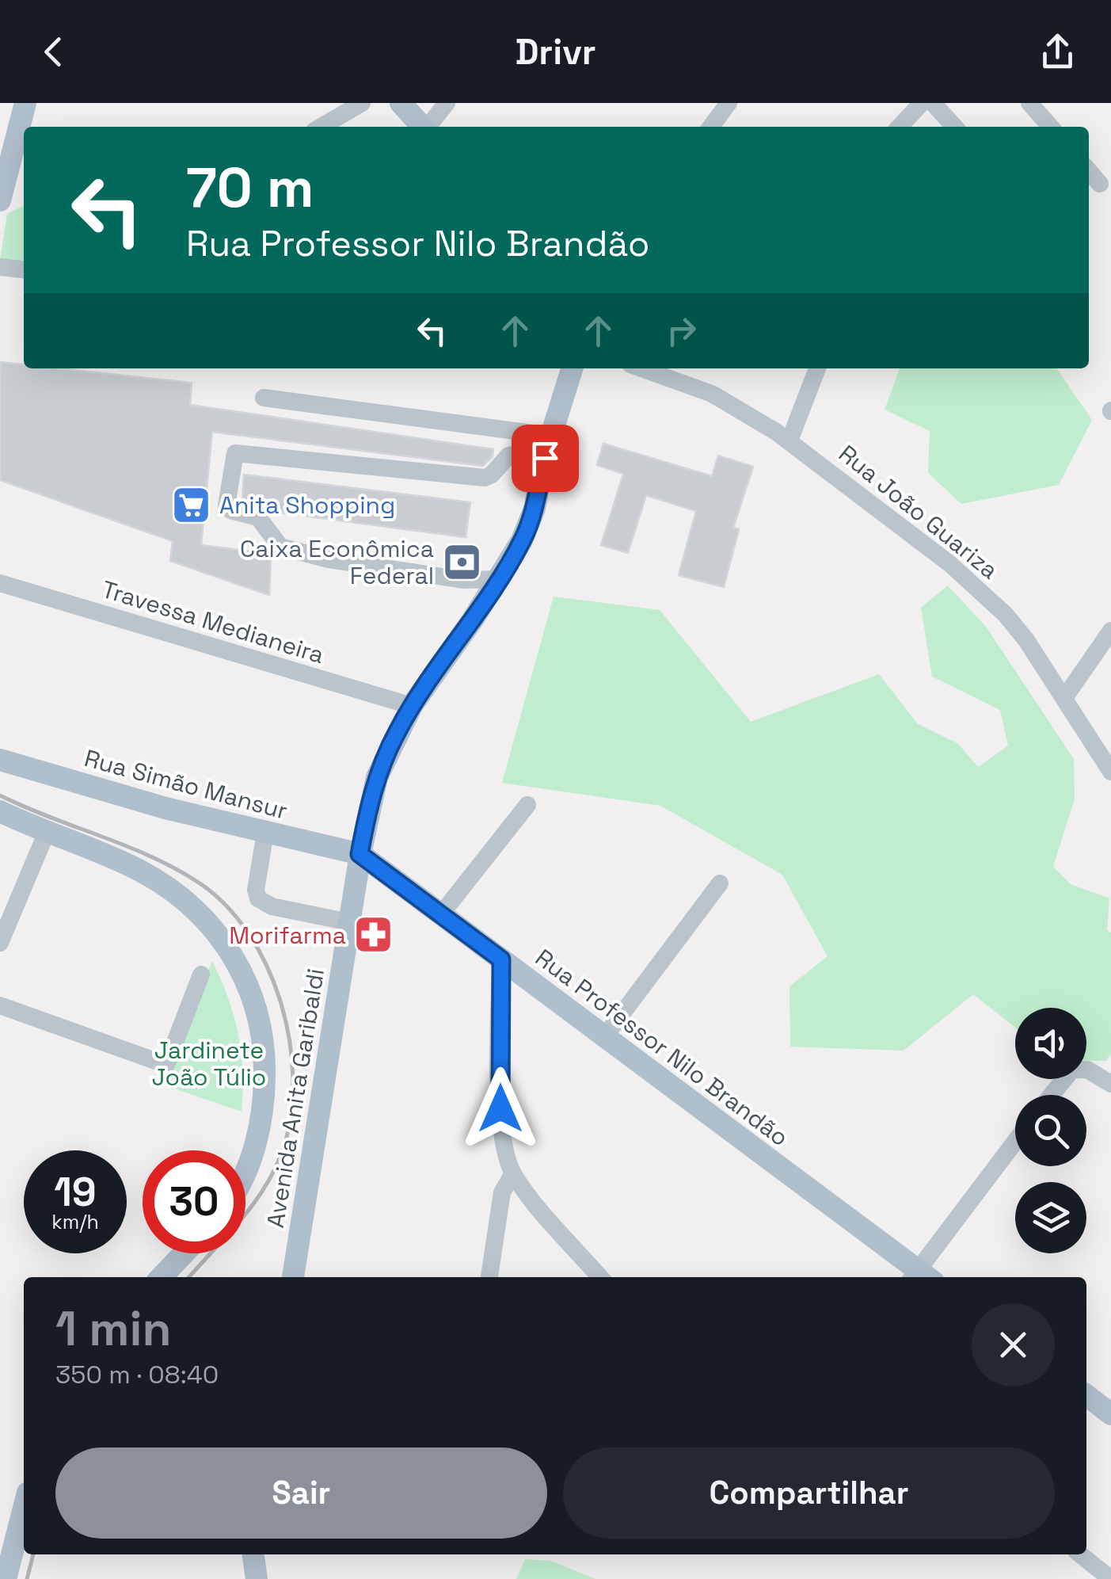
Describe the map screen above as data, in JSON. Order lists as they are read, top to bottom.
{
  "streets": {
    "main road": ["Rua Simão Mansur", "Rua Professor Nilo Brandão", "Avenida Anita Garibaldi"],
    "street": ["Rua João Guariza", "Travessa Medianeira"]
  },
  "crossings": [
    ["Travessa Medianeira", "Avenida Anita Garibaldi"],
    ["Rua Simão Mansur", "Rua Professor Nilo Brandão"],
    ["Rua Simão Mansur", "Avenida Anita Garibaldi"],
    ["Rua Professor Nilo Brandão", "Avenida Anita Garibaldi"]
  ],
  "parks": ["Jardinete João Túlio"],
  "places": {
    "supermarket": ["Anita Shopping"],
    "bank": ["Caixa Econômica Federal"],
    "pharmacy": ["Morifarma"]
  },
  "page": {
    "header": "Drivr",
    "turn": ["70 m", "Rua Professor Nilo Brandão"],
    "speed": "19 km/h",
    "limit": "30",
    "heading": ["1 min", "350 m · 08:40"],
    "buttons": ["Sair", "Compartilhar"]
  }
}
